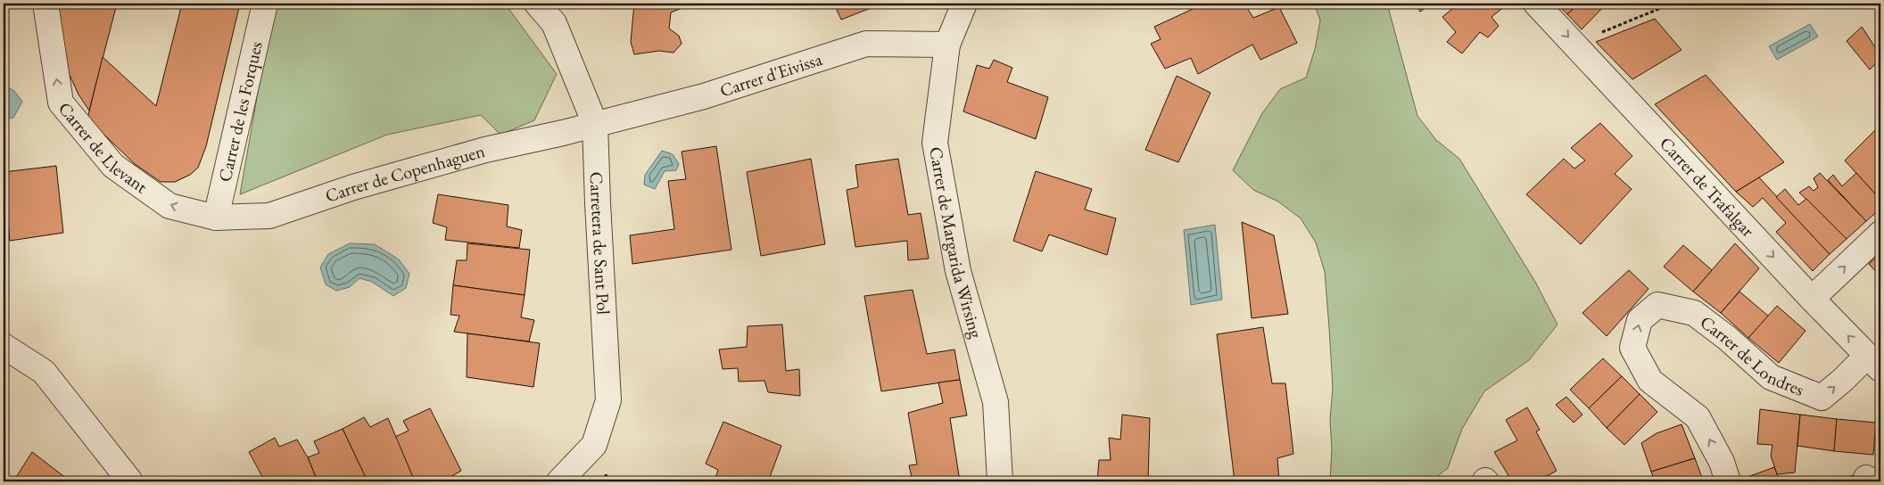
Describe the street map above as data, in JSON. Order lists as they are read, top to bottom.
{
  "streets": {
    "street": [
      "Carrer d'Eivissa",
      "Carrer de les Forques",
      "Carrer de Llevant",
      "Carrer de Copenhaguen",
      "Carrer de Trafalgar",
      "Carrer de Margarida Wirsing",
      "Carretera de Sant Pol",
      "Carrer de Londres"
    ]
  },
  "crossings": [
    ["Carrer d'Eivissa", "Carrer de Copenhaguen"],
    ["Carrer d'Eivissa", "Carrer de Margarida Wirsing"],
    ["Carrer d'Eivissa", "Carretera de Sant Pol"],
    ["Carrer de les Forques", "Carrer de Llevant"],
    ["Carrer de les Forques", "Carrer de Copenhaguen"],
    ["Carrer de Llevant", "Carrer de Copenhaguen"],
    ["Carrer de Copenhaguen", "Carretera de Sant Pol"],
    ["Carrer de Trafalgar", "Carrer de Londres"]
  ],
  "one_way": ["Carrer de Llevant"]
}
